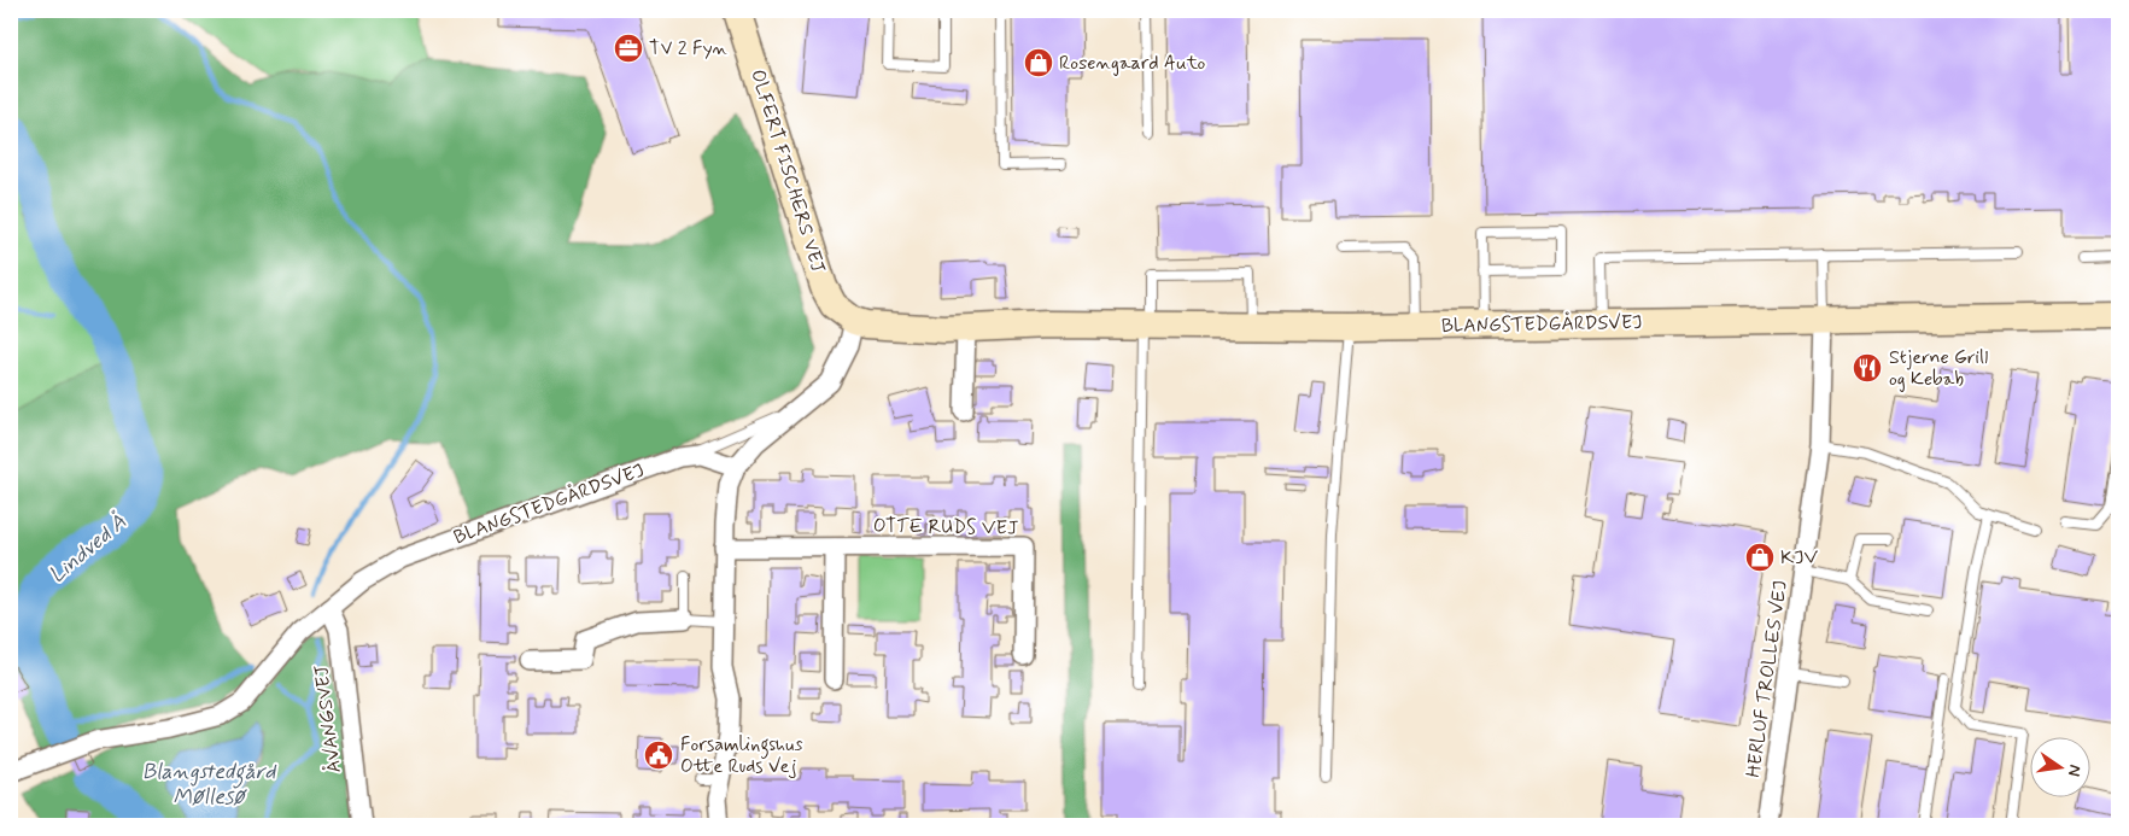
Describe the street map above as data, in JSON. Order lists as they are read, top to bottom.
{
  "streets": {
    "street": [
      "OLFERT FISCHERS VEJ",
      "BLANGSTEDGÅRDSVEJ",
      "OTTE RUDS VEJ",
      "HERLUF TROLLES VEJ",
      "ÅVANGSVEJ"
    ]
  },
  "crossings": [
    ["OLFERT FISCHERS VEJ", "BLANGSTEDGÅRDSVEJ"],
    ["BLANGSTEDGÅRDSVEJ", "HERLUF TROLLES VEJ"],
    ["BLANGSTEDGÅRDSVEJ", "ÅVANGSVEJ"]
  ],
  "water": ["Lindved Å", "Blangstedgård Møllesø"],
  "places": {
    "office": ["TV 2 Fyn"],
    "shop": ["Rosengaard Auto", "KJV"],
    "restaurant": ["Stjerne Grill og Kebab"],
    "public building": ["Forsamlingshus Otte Ruds Vej"]
  },
  "north": "right"
}
